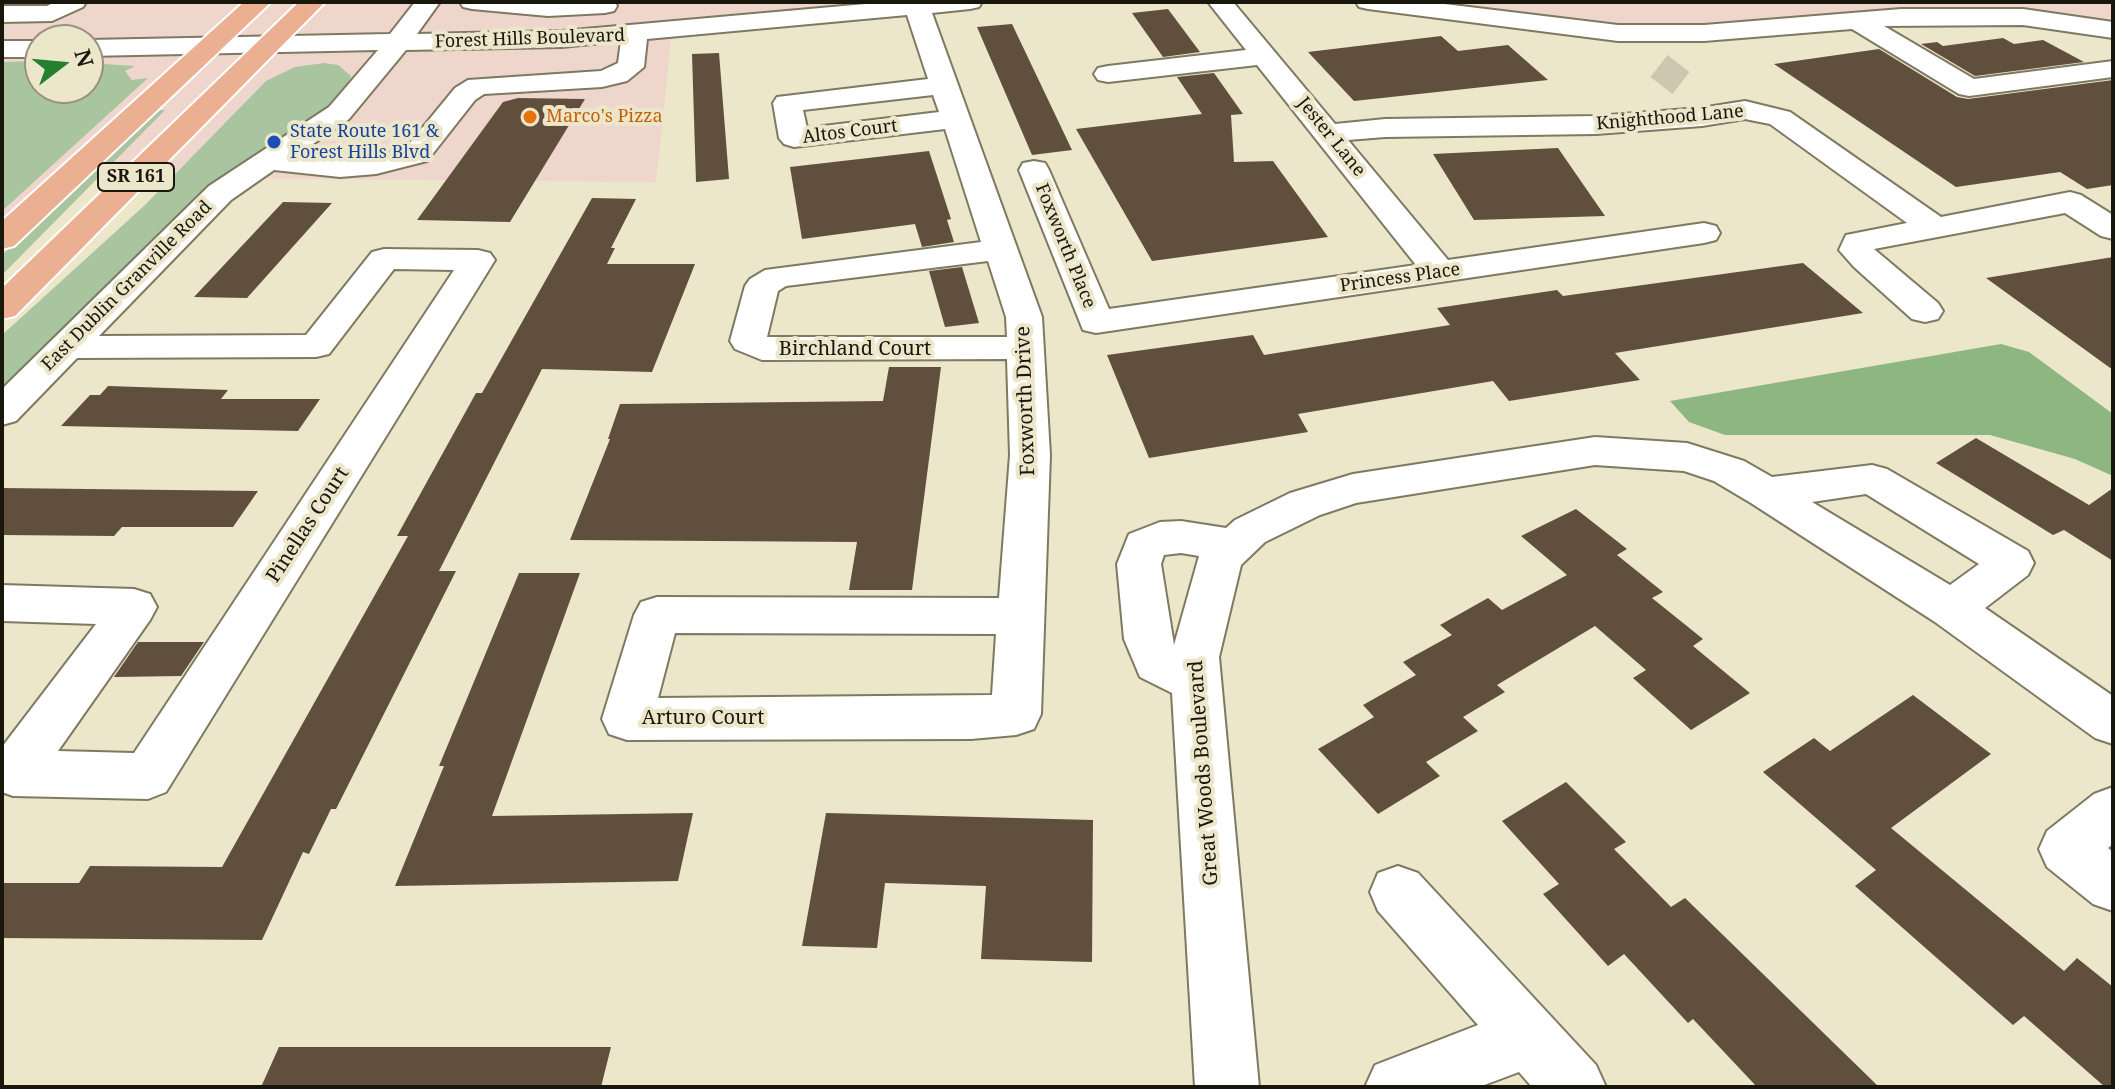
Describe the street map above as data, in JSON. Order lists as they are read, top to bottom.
{
  "streets": {
    "main road": ["SR 161"],
    "street": [
      "Forest Hills Boulevard",
      "Knighthood Lane",
      "Altos Court",
      "Jester Lane",
      "Foxworth Place",
      "Princess Place",
      "East Dublin Granville Road",
      "Birchland Court",
      "Foxworth Drive",
      "Pinellas Court",
      "Arturo Court",
      "Great Woods Boulevard"
    ]
  },
  "crossings": [
    ["Forest Hills Boulevard", "SR 161"],
    ["Forest Hills Boulevard", "East Dublin Granville Road"],
    ["Forest Hills Boulevard", "Foxworth Drive"],
    ["Knighthood Lane", "Jester Lane"],
    ["Altos Court", "Foxworth Drive"],
    ["Jester Lane", "Princess Place"],
    ["Foxworth Place", "Princess Place"],
    ["East Dublin Granville Road", "Pinellas Court"],
    ["Birchland Court", "Foxworth Drive"],
    ["Foxworth Drive", "Arturo Court"]
  ],
  "places": ["Marco's Pizza", "State Route 161 & Forest Hills Blvd"],
  "north": "right"
}
